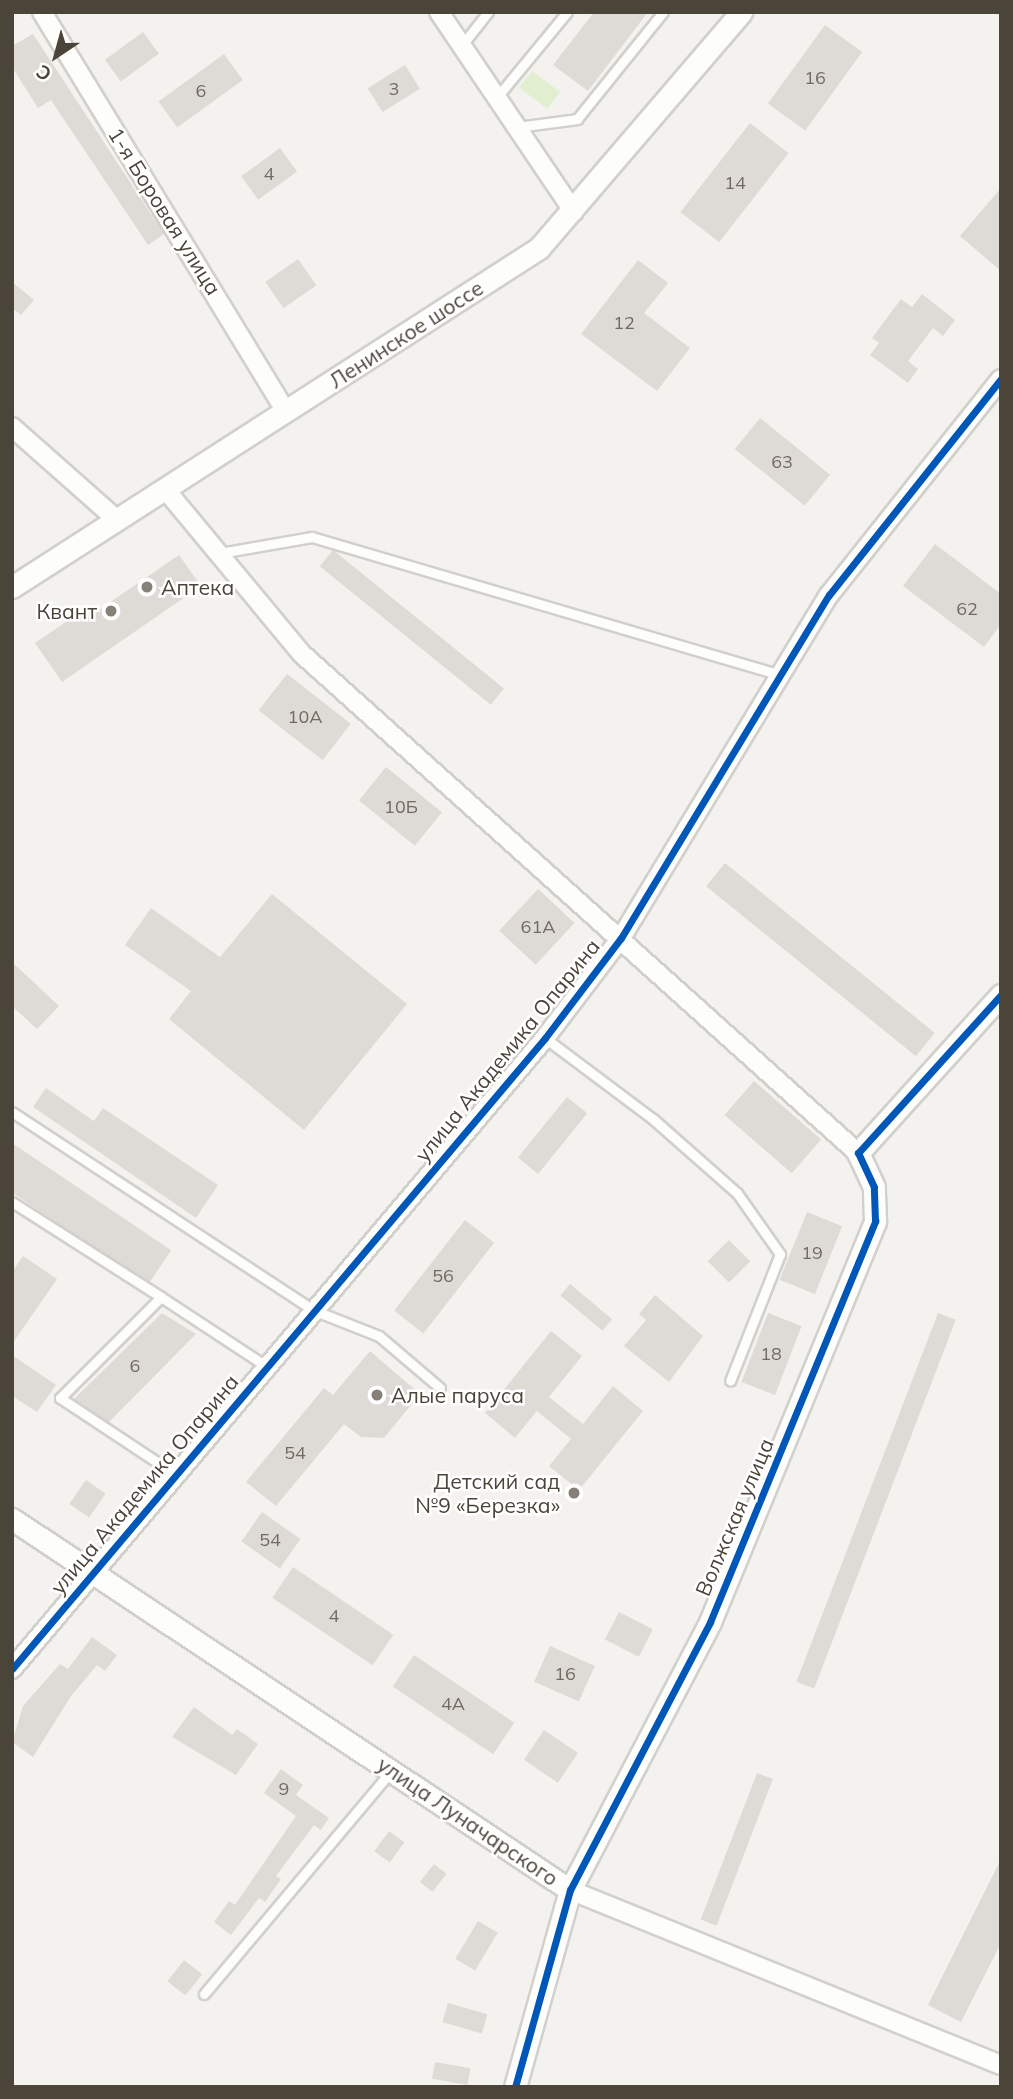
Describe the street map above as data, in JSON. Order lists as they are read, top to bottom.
{
  "streets": {
    "street": [
      "1-я Боровая улица",
      "Ленинское шоссе",
      "улица Академика Опарина",
      "Волжская улица",
      "улица Луначарского"
    ]
  },
  "crossings": [
    ["1-я Боровая улица", "Ленинское шоссе"],
    ["улица Академика Опарина", "улица Луначарского"],
    ["Волжская улица", "улица Луначарского"]
  ],
  "places": [
    "Аптека",
    "Квант",
    "Алые паруса",
    "Детский сад №9 «Березка»"
  ],
  "house_numbers": [
    "16",
    "3",
    "6",
    "4",
    "14",
    "12",
    "63",
    "62",
    "10А",
    "10Б",
    "61А",
    "19",
    "56",
    "18",
    "6",
    "54",
    "54",
    "4",
    "16",
    "4А",
    "9"
  ],
  "north": "bottom left"
}
